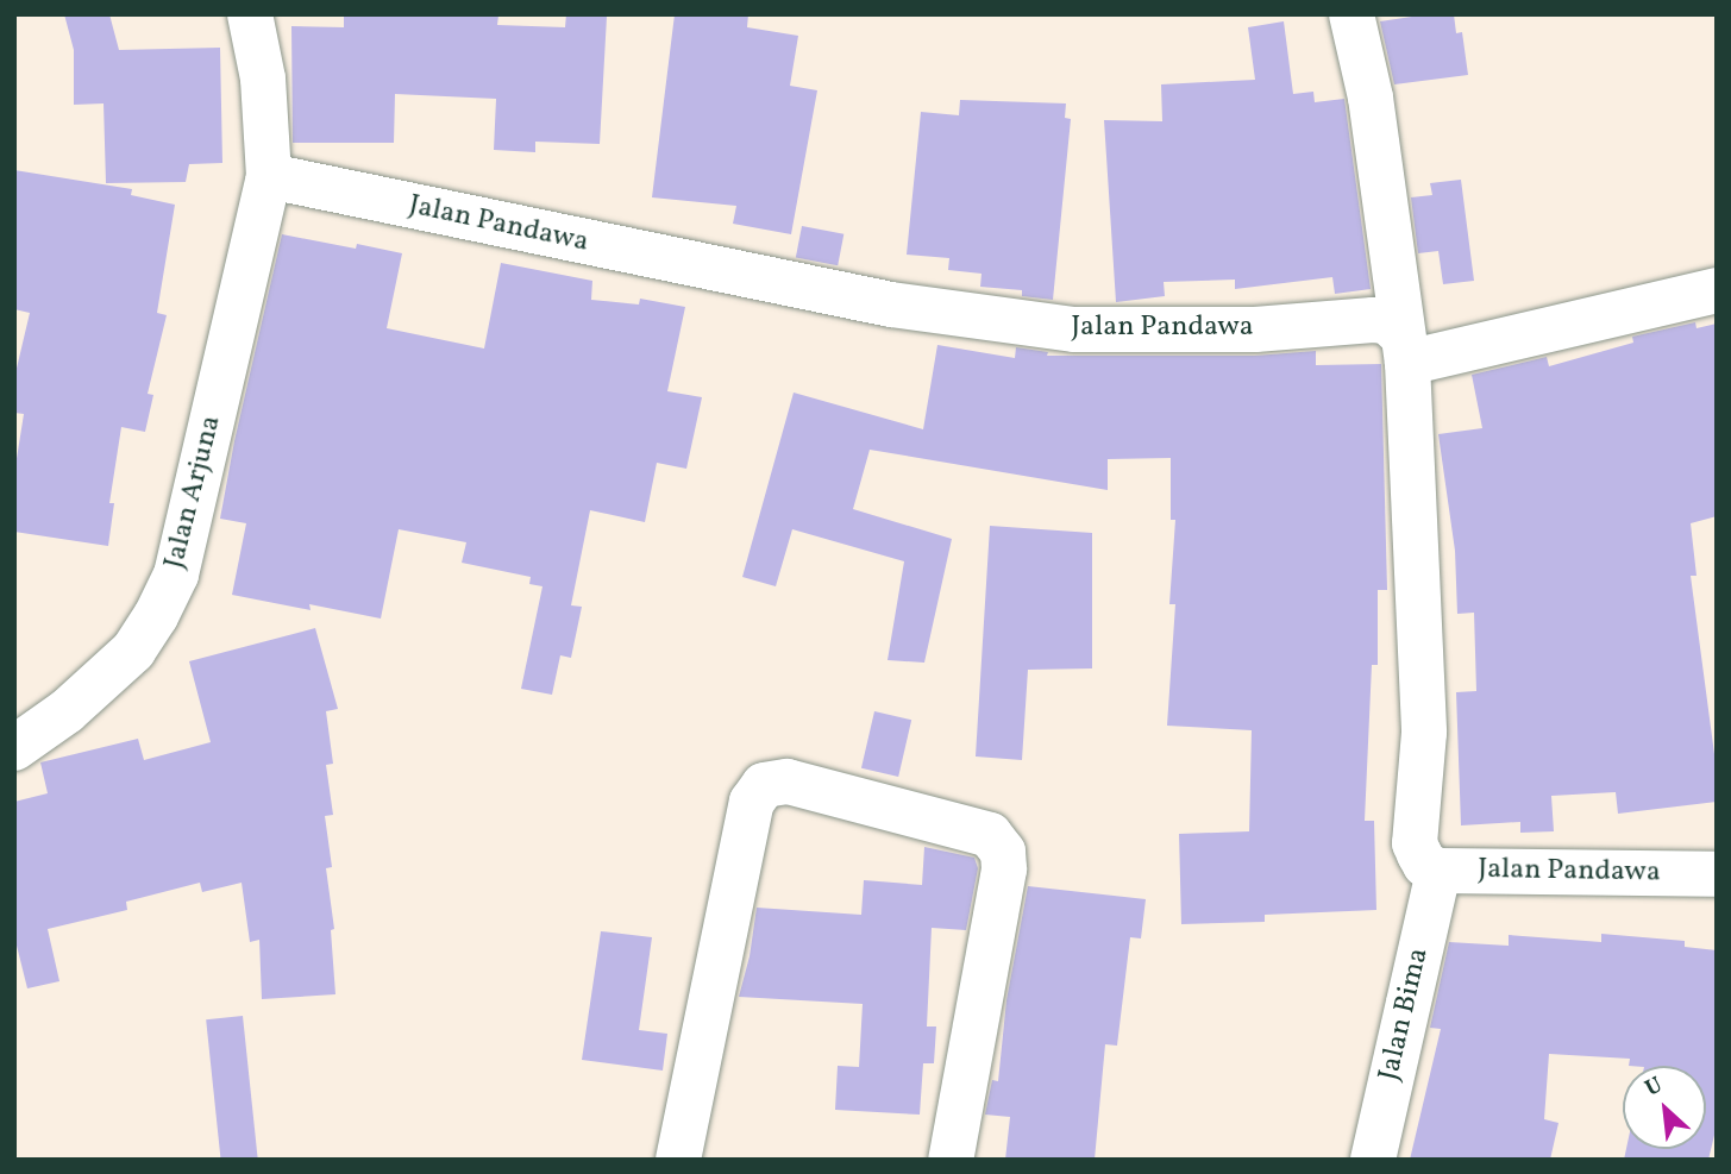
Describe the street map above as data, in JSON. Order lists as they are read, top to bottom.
{
  "streets": {
    "street": ["Jalan Pandawa", "Jalan Arjuna", "Jalan Bima"]
  },
  "crossings": [
    ["Jalan Pandawa", "Jalan Arjuna"],
    ["Jalan Pandawa", "Jalan Bima"]
  ],
  "north": "top left"
}
